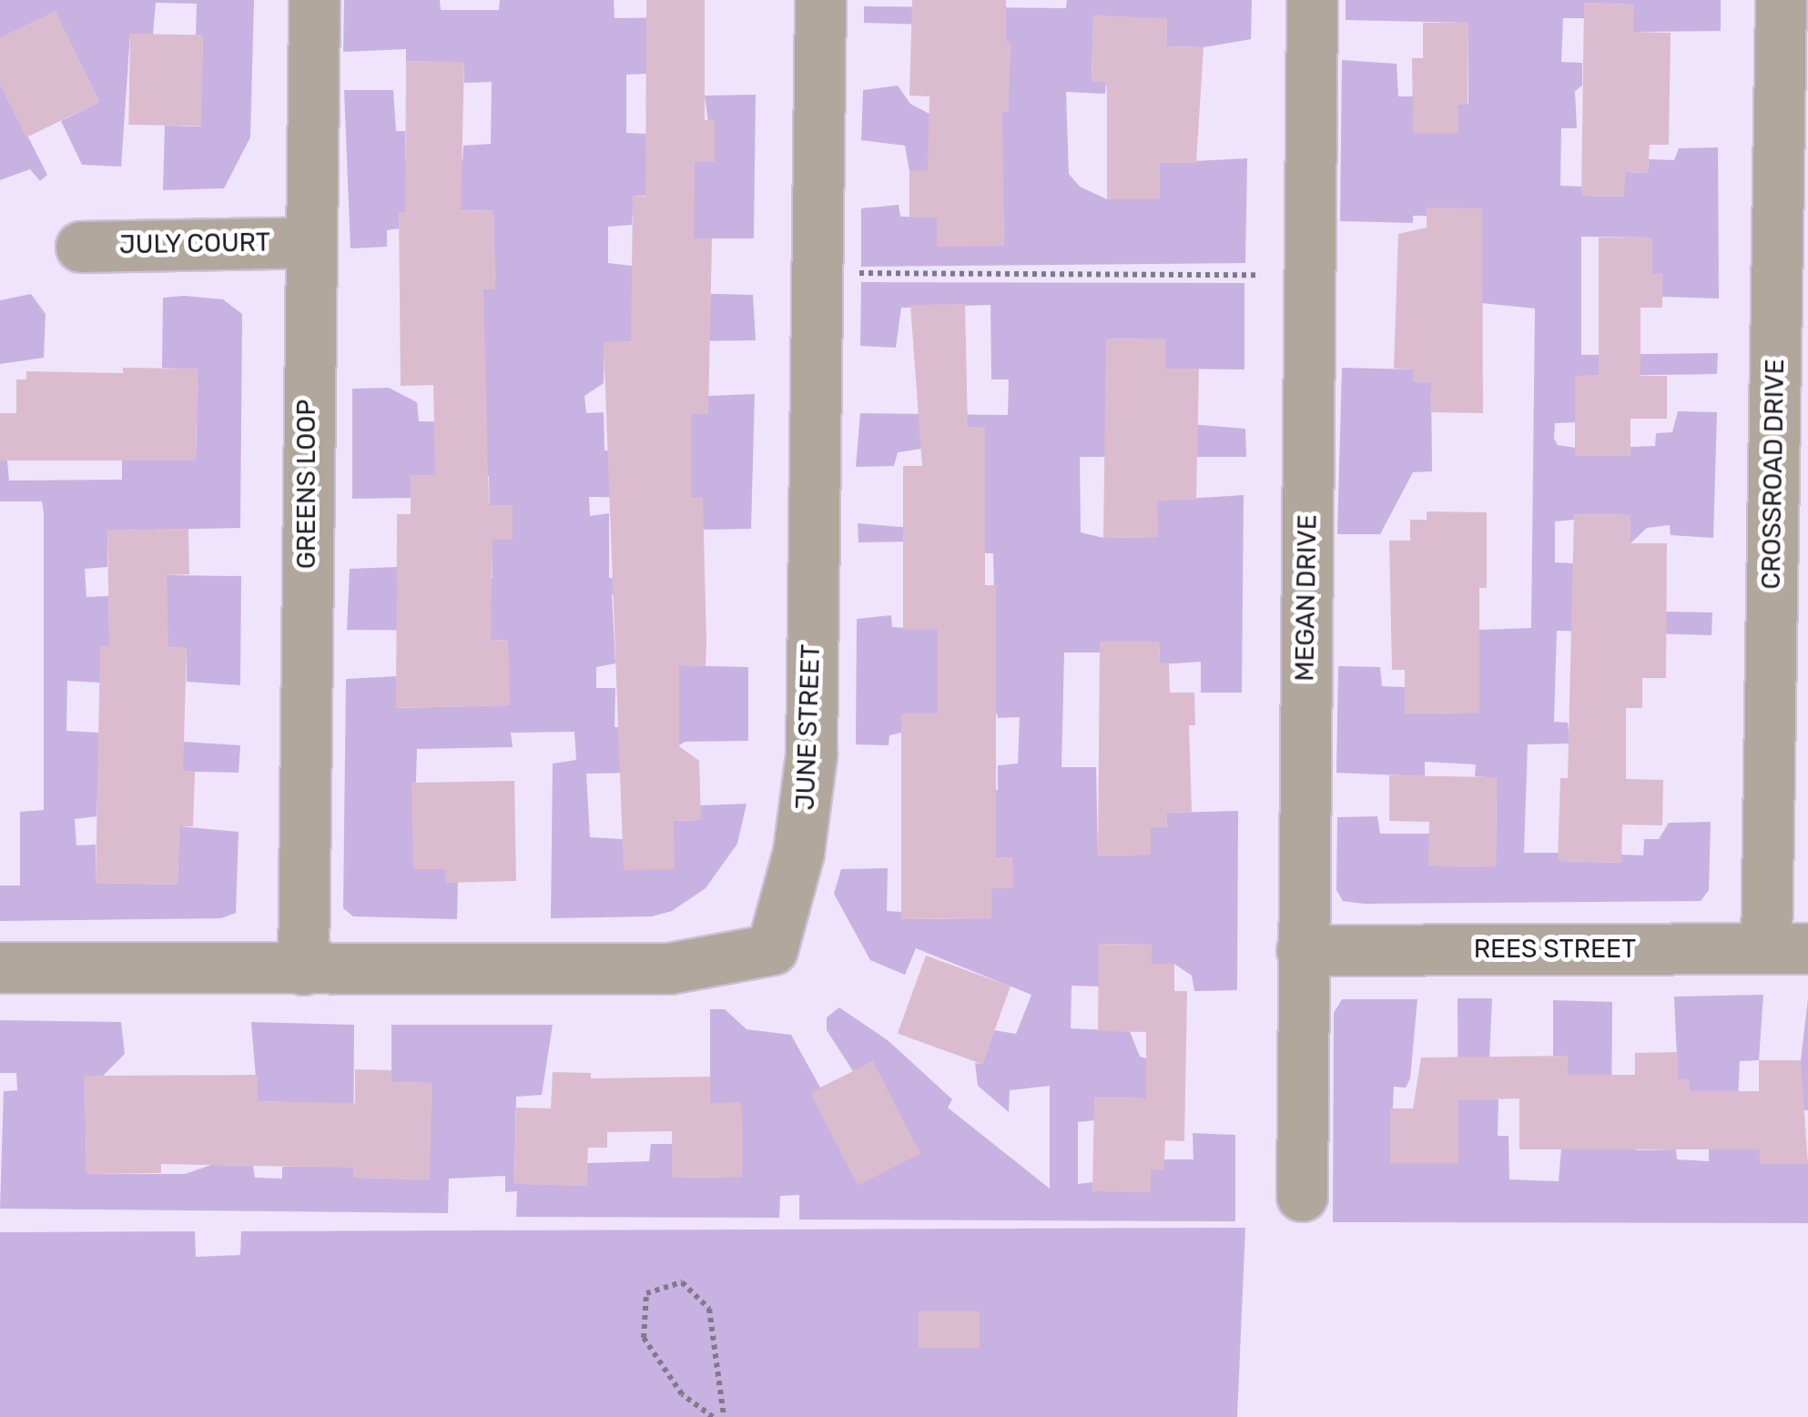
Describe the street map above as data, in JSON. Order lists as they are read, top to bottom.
{
  "streets": {
    "street": [
      "JULY COURT",
      "CROSSROAD DRIVE",
      "GREENS LOOP",
      "MEGAN DRIVE",
      "JUNE STREET",
      "REES STREET"
    ]
  },
  "crossings": [
    ["JULY COURT", "GREENS LOOP"],
    ["CROSSROAD DRIVE", "REES STREET"],
    ["GREENS LOOP", "JUNE STREET"],
    ["MEGAN DRIVE", "REES STREET"]
  ]
}
